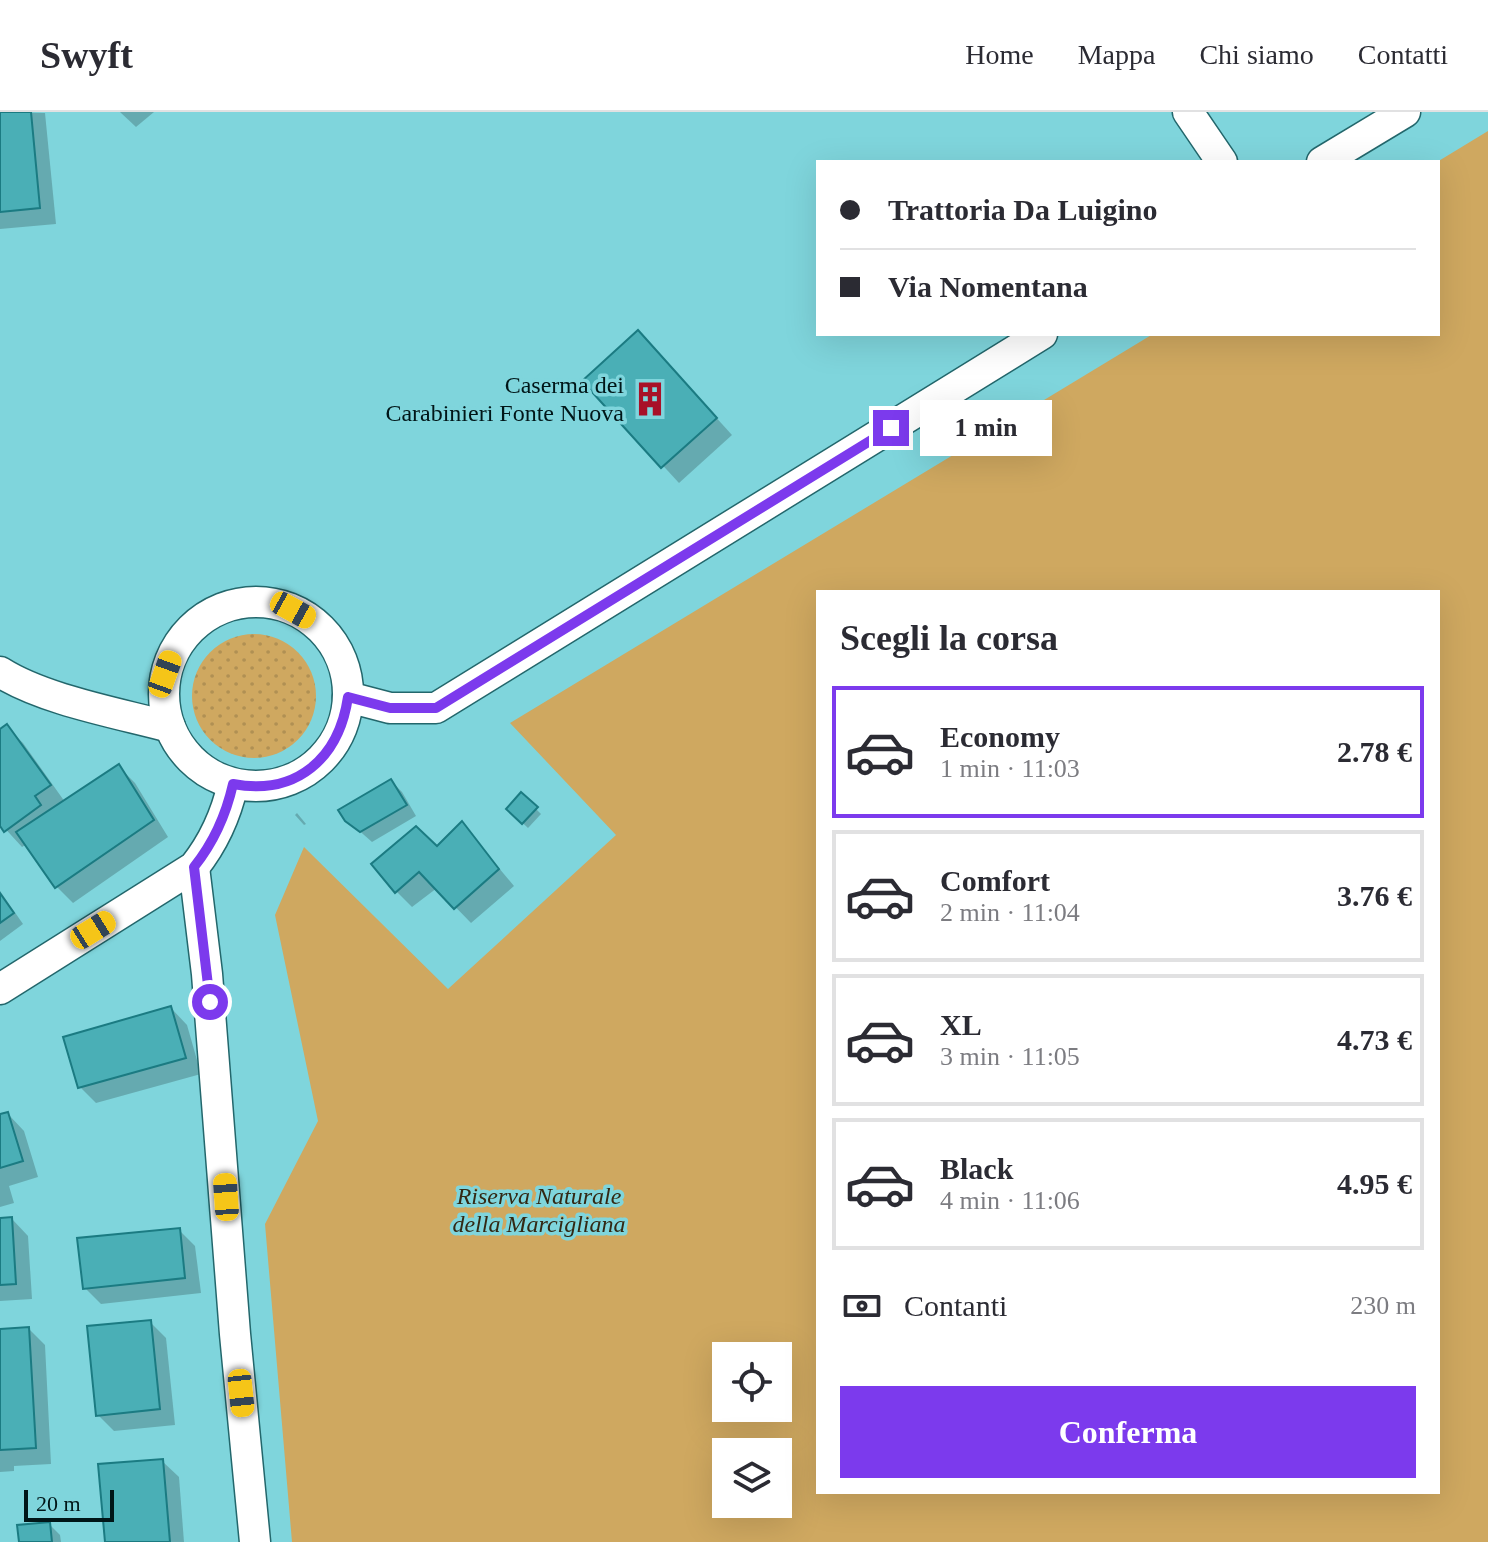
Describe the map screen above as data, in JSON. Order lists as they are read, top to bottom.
{
  "parks": ["Riserva Naturale della Marcigliana"],
  "places": {
    "building": ["Caserma dei Carabinieri Fonte Nuova"]
  },
  "scale_bar": "20 m",
  "page": {
    "header": "Swyft",
    "nav": [
      "Home",
      "Mappa",
      "Chi siamo",
      "Contatti"
    ],
    "banner": ["Trattoria Da Luigino", "Via Nomentana"],
    "bubble": "1 min",
    "heading": "Scegli la corsa",
    "list": [
      {
        "name": "Economy",
        "note": "1 min · 11:03",
        "value": "2.78 €"
      },
      {
        "name": "Comfort",
        "note": "2 min · 11:04",
        "value": "3.76 €"
      },
      {
        "name": "XL",
        "note": "3 min · 11:05",
        "value": "4.73 €"
      },
      {
        "name": "Black",
        "note": "4 min · 11:06",
        "value": "4.95 €"
      }
    ],
    "pay": ["Contanti", "230 m"],
    "buttons": "Conferma",
    "scale": "20 m"
  }
}
